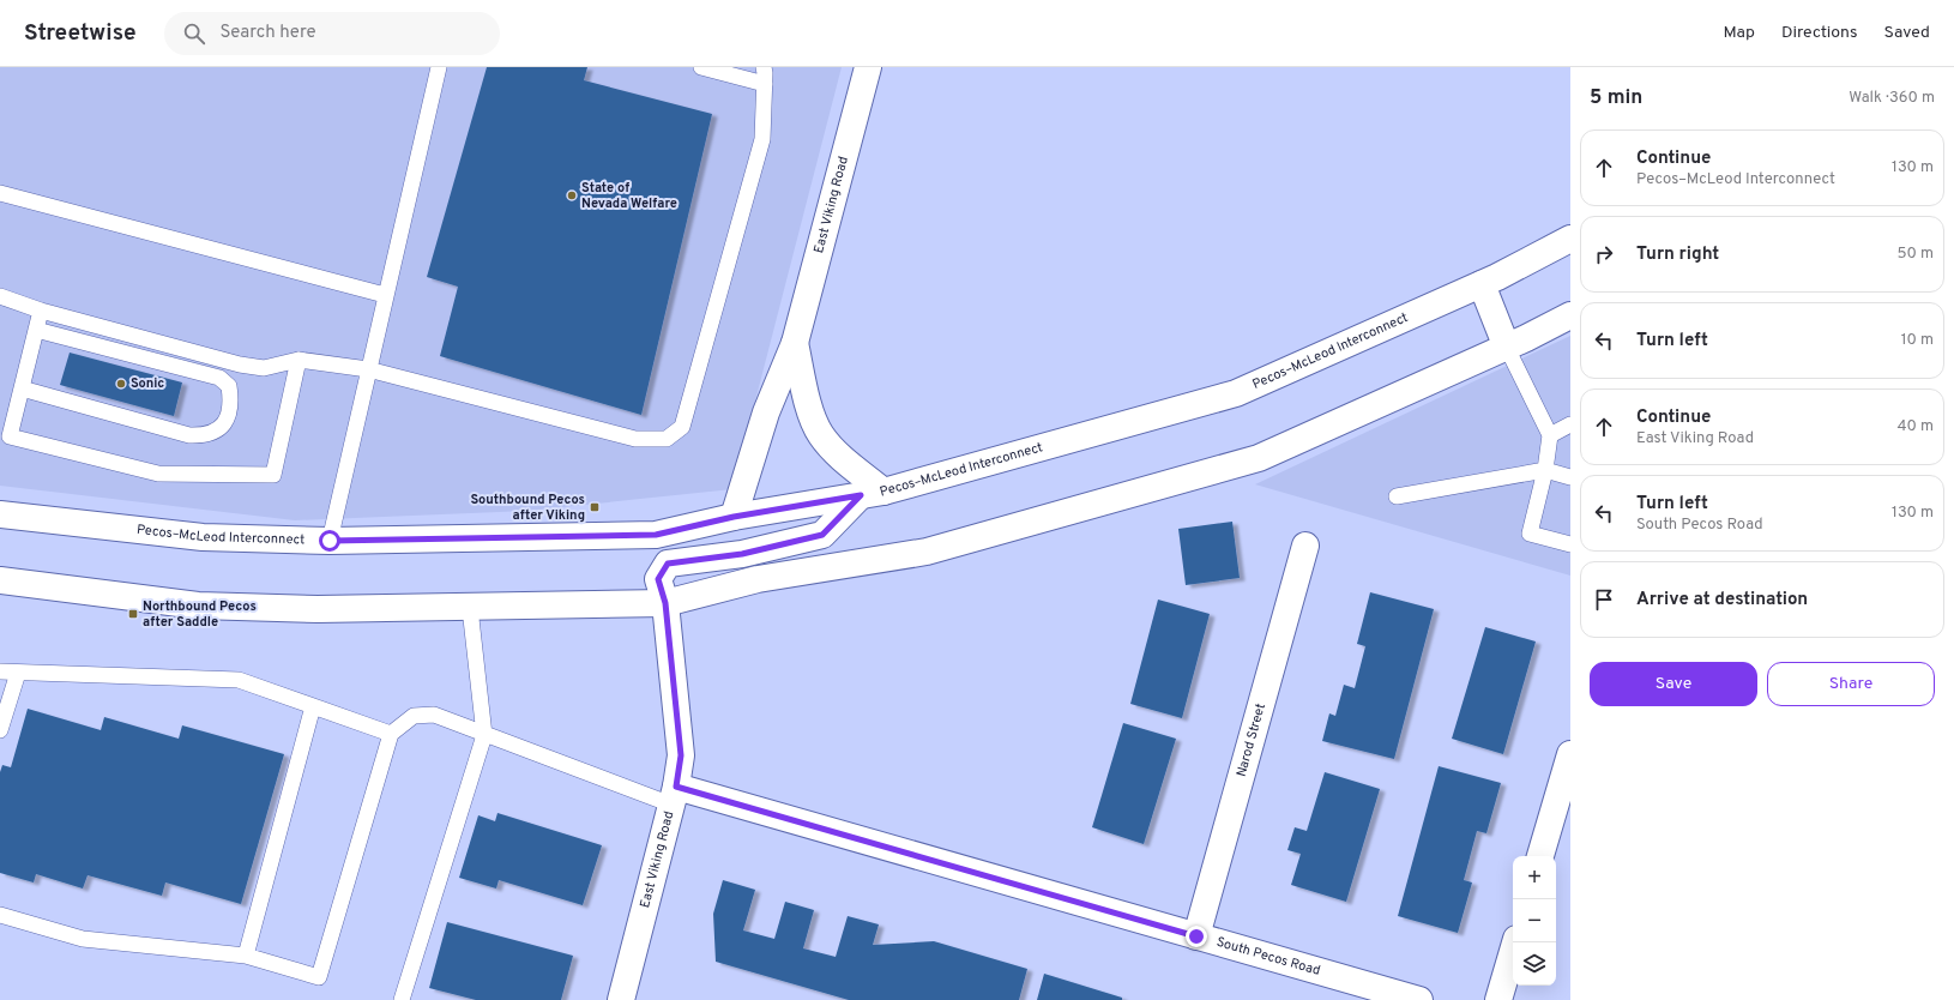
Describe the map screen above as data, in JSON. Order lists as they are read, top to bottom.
{
  "streets": {
    "main road": [
      "East Viking Road",
      "Pecos–McLeod Interconnect",
      "Narod Street",
      "South Pecos Road"
    ]
  },
  "crossings": [
    ["East Viking Road", "Pecos–McLeod Interconnect"],
    ["East Viking Road", "South Pecos Road"],
    ["Narod Street", "South Pecos Road"]
  ],
  "places": {
    "other": ["State of Nevada Welfare", "Sonic"],
    "transit": ["Southbound Pecos after Viking", "Northbound Pecos after Saddle"]
  },
  "page": {
    "header": "Streetwise",
    "search": "Search here",
    "nav": ["Map", "Directions", "Saved"],
    "heading": ["5 min", "Walk · 360 m"],
    "list": [
      ["Continue", "Pecos–McLeod Interconnect", "130 m"],
      ["Turn right", "50 m"],
      ["Turn left", "10 m"],
      ["Continue", "East Viking Road", "40 m"],
      ["Turn left", "South Pecos Road", "130 m"],
      "Arrive at destination"
    ],
    "buttons": ["Save", "Share"],
    "map_buttons": ["+", "−"]
  }
}
